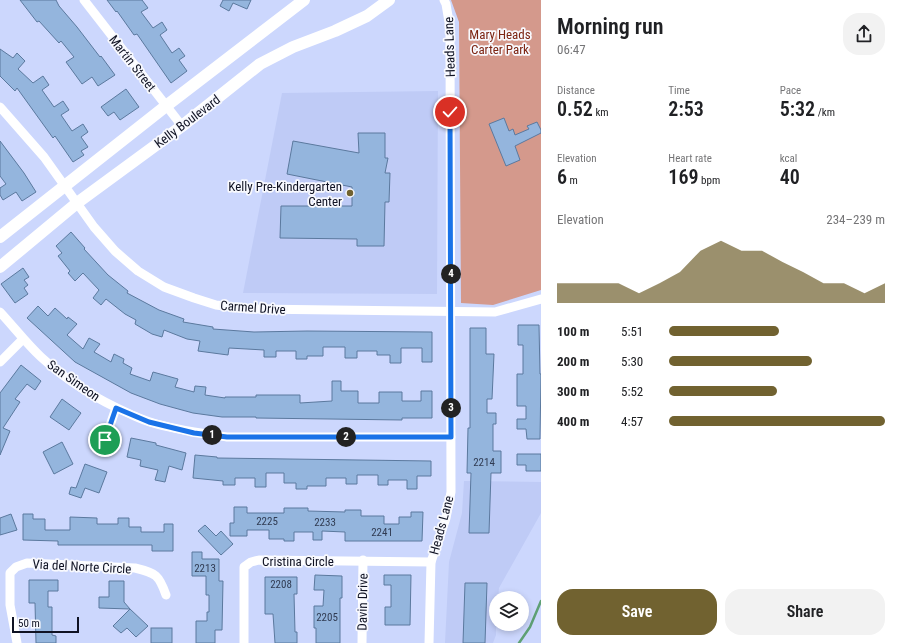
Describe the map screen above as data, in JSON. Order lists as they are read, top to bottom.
{
  "streets": {
    "main road": ["Kelly Boulevard"],
    "street": [
      "Heads Lane",
      "Martin Street",
      "Carmel Drive",
      "San Simeon",
      "Cristina Circle",
      "Via del Norte Circle",
      "Davin Drive"
    ]
  },
  "crossings": [
    ["Heads Lane", "Carmel Drive"],
    ["Heads Lane", "San Simeon"],
    ["Heads Lane", "Cristina Circle"],
    ["Martin Street", "Kelly Boulevard"],
    ["Kelly Boulevard", "Carmel Drive"],
    ["Cristina Circle", "Davin Drive"]
  ],
  "parks": ["Mary Heads Carter Park"],
  "places": ["Kelly Pre-Kindergarten Center"],
  "house_numbers": [
    "2214",
    "2225",
    "2233",
    "2241",
    "2213",
    "2208",
    "2205"
  ],
  "scale_bar": "50 m",
  "page": {
    "heading": ["Morning run", "06:47"],
    "stats": [
      ["Distance", "0.52 km"],
      ["Time", "2:53"],
      ["Pace", "5:32 /km"],
      ["Elevation", "6 m"],
      ["Heart rate", "169 bpm"],
      ["kcal", "40"]
    ],
    "chart": ["Elevation", "234–239 m"],
    "pins": [
      "4",
      "3",
      "1",
      "2"
    ],
    "list": [
      {
        "name": "100 m",
        "note": "5:51"
      },
      {
        "name": "200 m",
        "note": "5:30"
      },
      {
        "name": "300 m",
        "note": "5:52"
      },
      {
        "name": "400 m",
        "note": "4:57"
      }
    ],
    "buttons": ["Save", "Share"],
    "scale": "50 m"
  }
}
